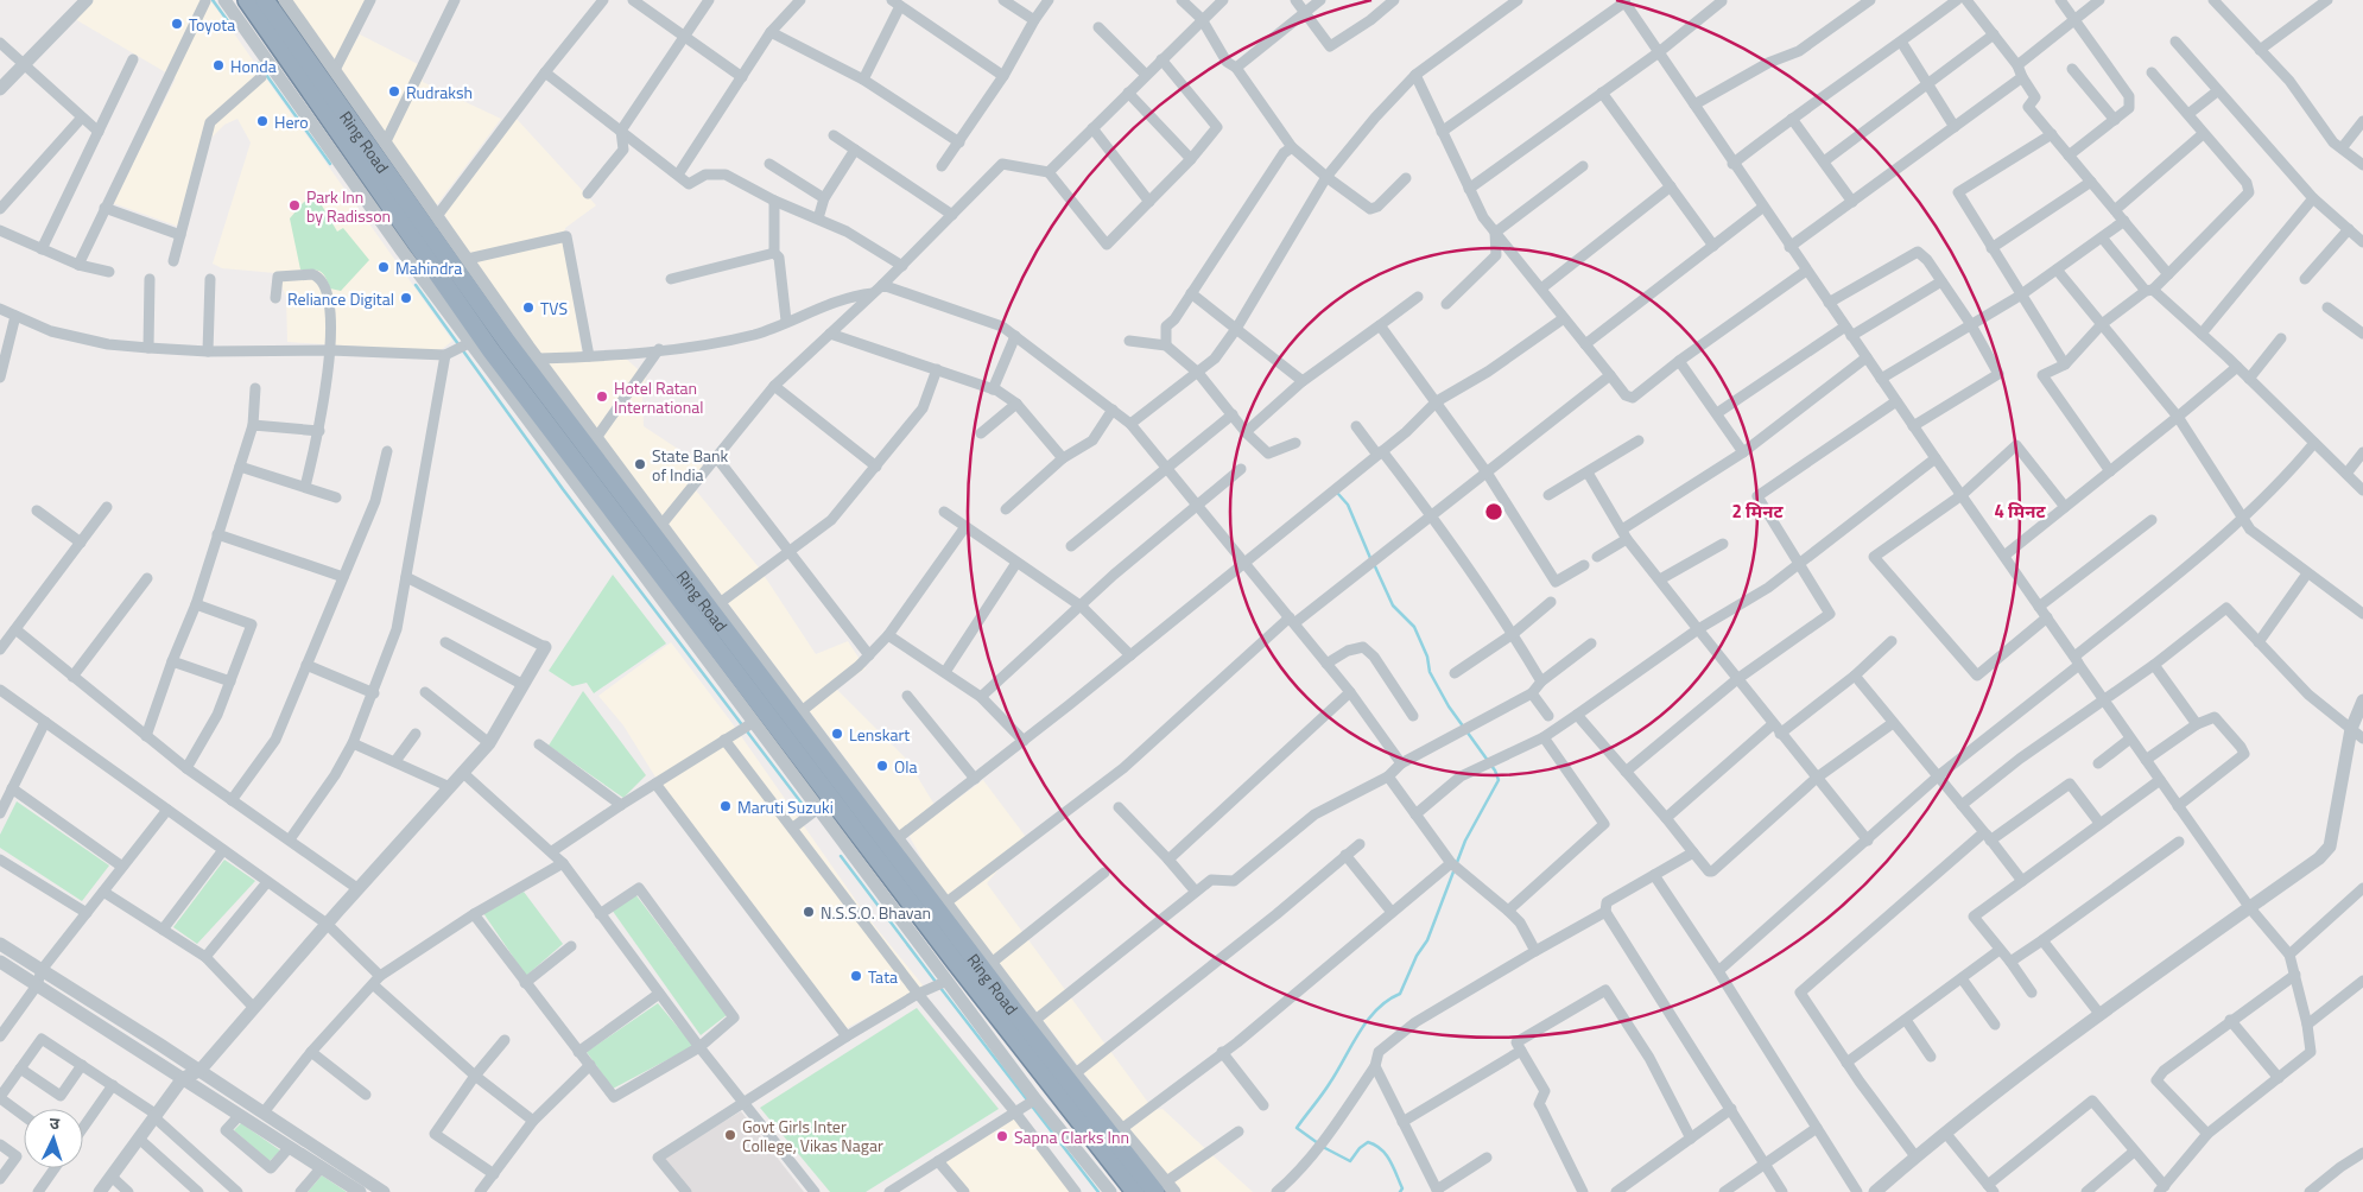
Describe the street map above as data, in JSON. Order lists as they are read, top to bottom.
{
  "streets": {
    "highway": ["Ring Road"]
  },
  "places": [
    "Toyota",
    "Honda",
    "Rudraksh",
    "Hero",
    "Park Inn by Radisson",
    "Mahindra",
    "Reliance Digital",
    "TVS",
    "Hotel Ratan International",
    "State Bank of India",
    "Lenskart",
    "Ola",
    "Maruti Suzuki",
    "N.S.S.O. Bhavan",
    "Tata",
    "Govt Girls Inter College, Vikas Nagar",
    "Sapna Clarks Inn"
  ],
  "north": "top",
  "rings": ["2 मिनट", "4 मिनट"]
}
